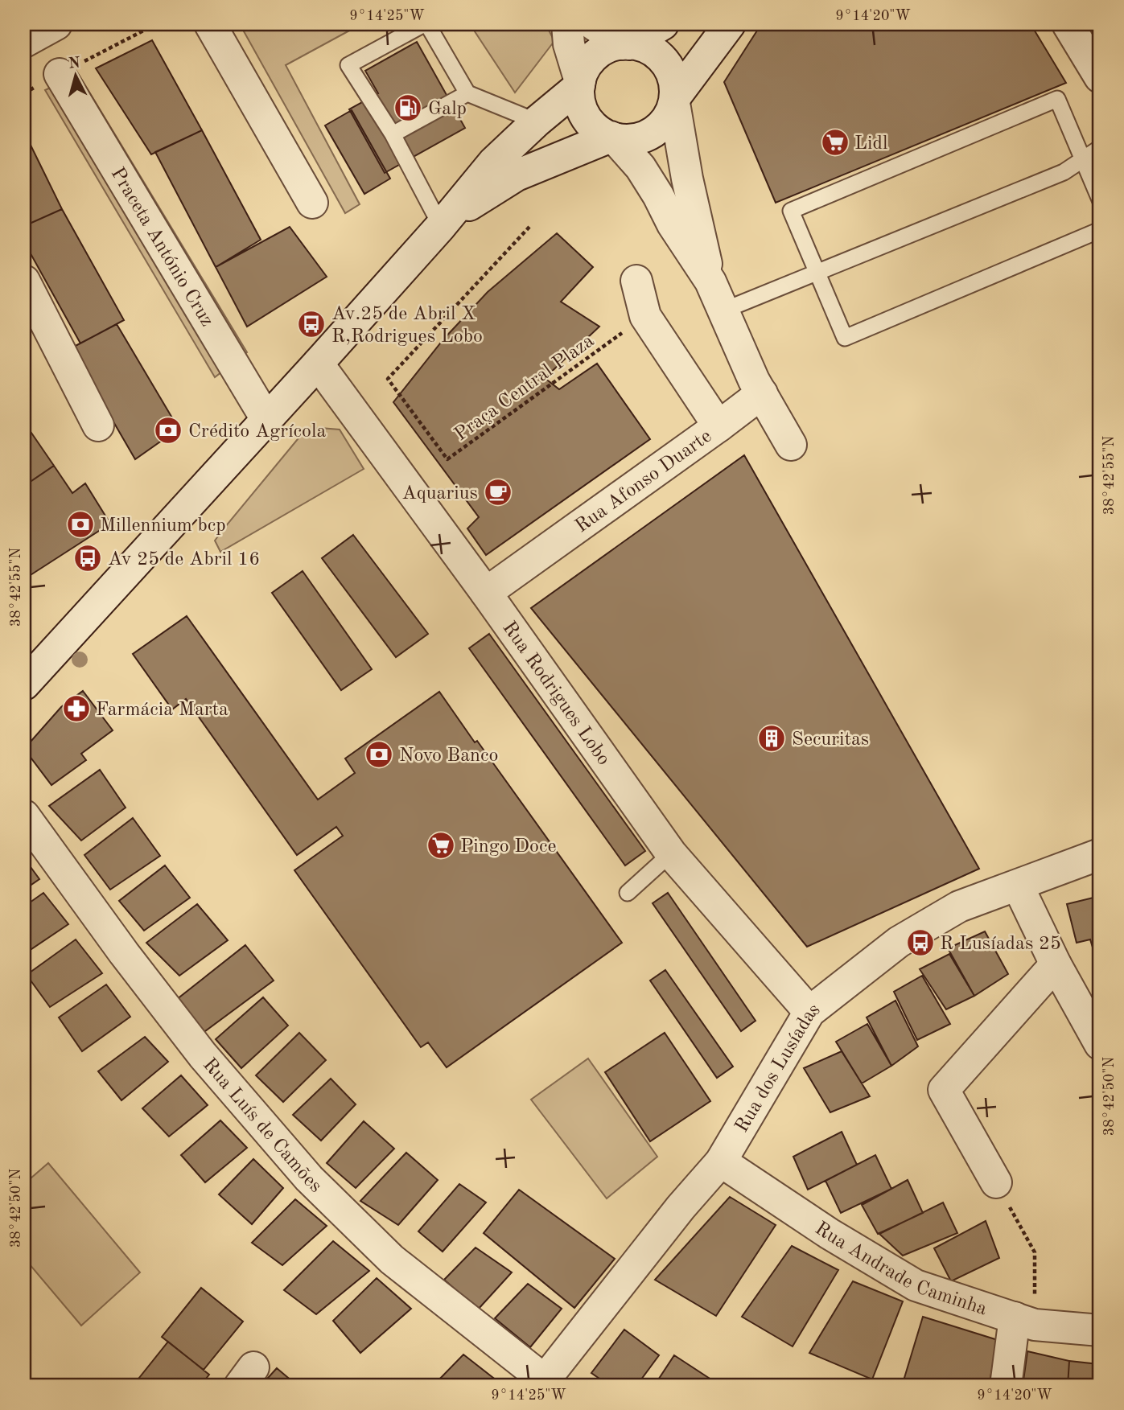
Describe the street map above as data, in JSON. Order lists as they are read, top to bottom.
{
  "streets": {
    "street": [
      "Praceta António Cruz",
      "Rua Afonso Duarte",
      "Rua Rodrigues Lobo",
      "Rua dos Lusíadas",
      "Rua Luís de Camões",
      "Rua Andrade Caminha"
    ],
    "path": ["Praça Central Plaza"]
  },
  "crossings": [
    ["Praça Central Plaza", "Rua Afonso Duarte"],
    ["Rua Afonso Duarte", "Rua Rodrigues Lobo"],
    ["Rua Rodrigues Lobo", "Rua dos Lusíadas"],
    ["Rua dos Lusíadas", "Rua Luís de Camões"],
    ["Rua dos Lusíadas", "Rua Andrade Caminha"]
  ],
  "places": {
    "fuel station": ["Galp"],
    "supermarket": ["Lidl", "Pingo Doce"],
    "bus stop": ["Av.25 de Abril X R,Rodrigues Lobo", "Av 25 de Abril 16", "R Lusíadas 25"],
    "bank": ["Crédito Agrícola", "Millennium bcp", "Novo Banco"],
    "cafe": ["Aquarius"],
    "pharmacy": ["Farmácia Marta"],
    "building": ["Securitas"]
  },
  "north": "top",
  "coordinates": [
    "9°14'25\"W",
    "9°14'20\"W",
    "38°42'55\"N",
    "38°42'50\"N"
  ]
}
